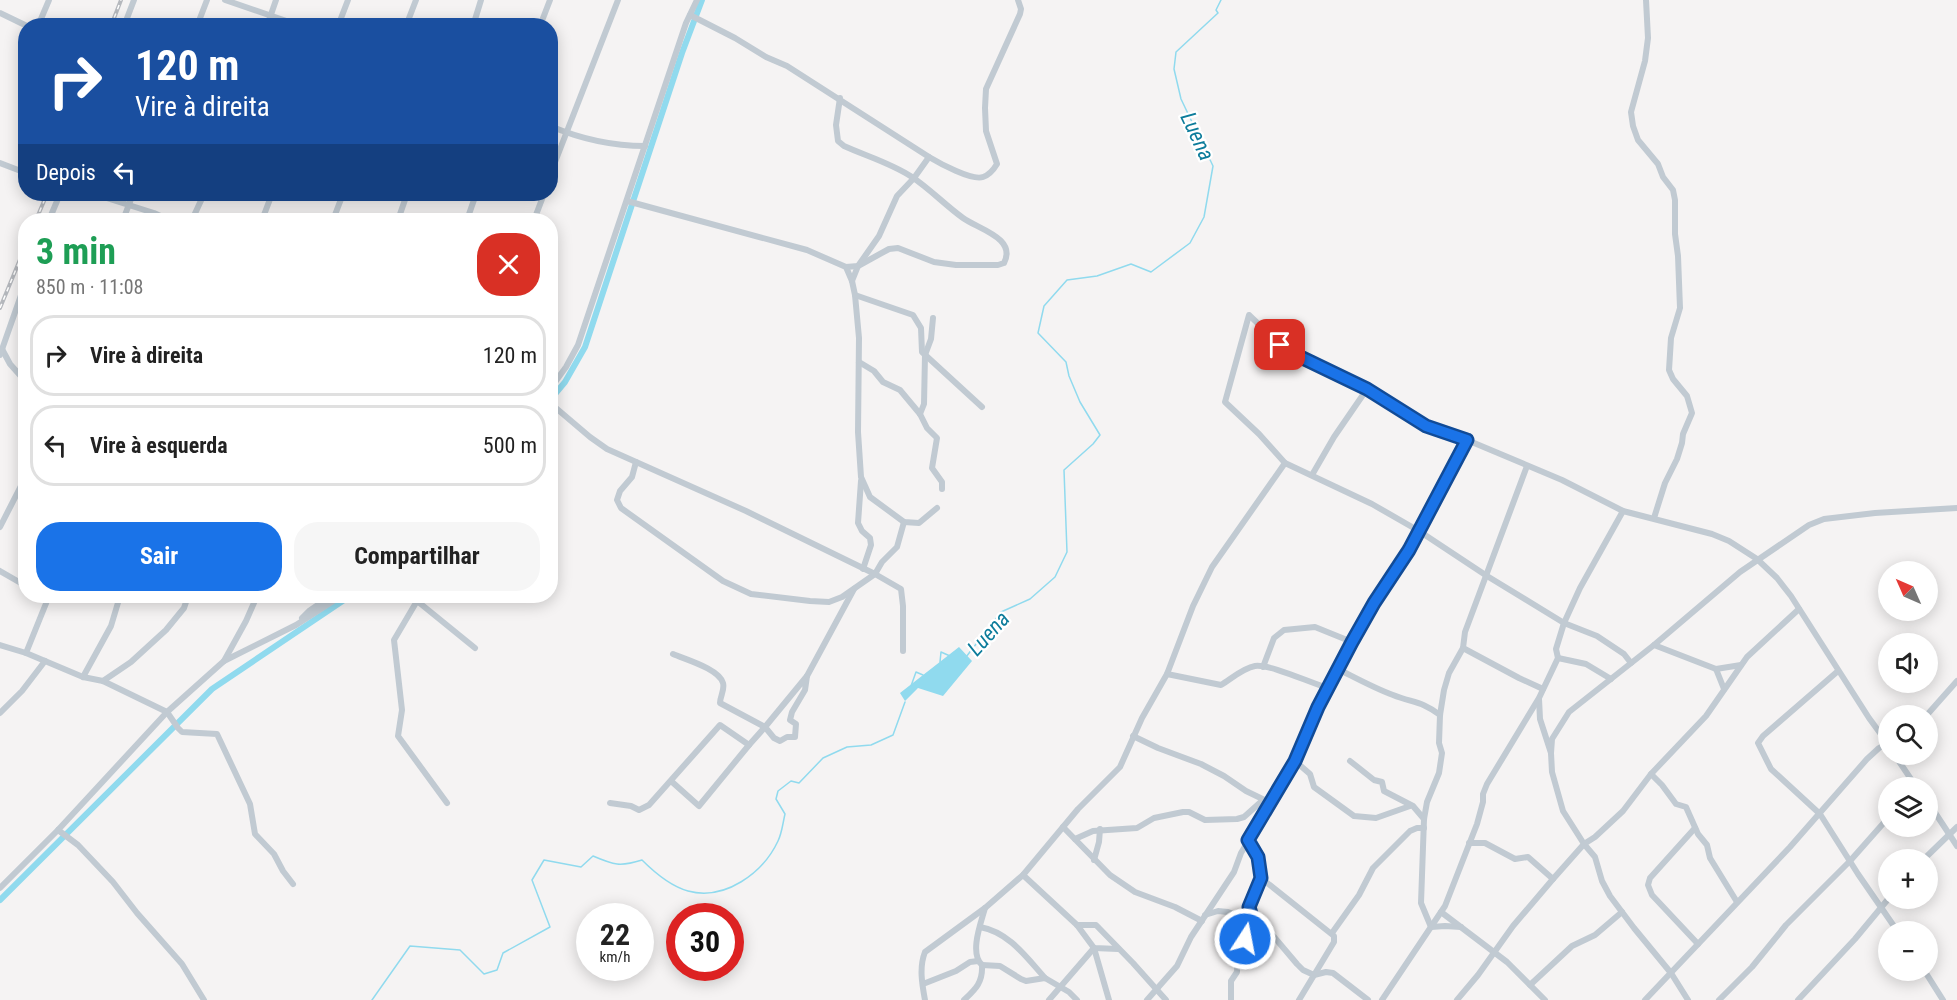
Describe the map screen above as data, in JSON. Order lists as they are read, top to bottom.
{
  "water": ["Luena"],
  "north": "top left",
  "page": {
    "turn": ["120 m", "Vire à direita"],
    "then": "Depois",
    "heading": ["3 min", "850 m · 11:08"],
    "list": [
      {
        "name": "Vire à direita",
        "value": "120 m"
      },
      {
        "name": "Vire à esquerda",
        "value": "500 m"
      }
    ],
    "buttons": ["Sair", "Compartilhar"],
    "map_buttons": ["+", "−"],
    "speed": "22 km/h",
    "limit": "30"
  }
}
